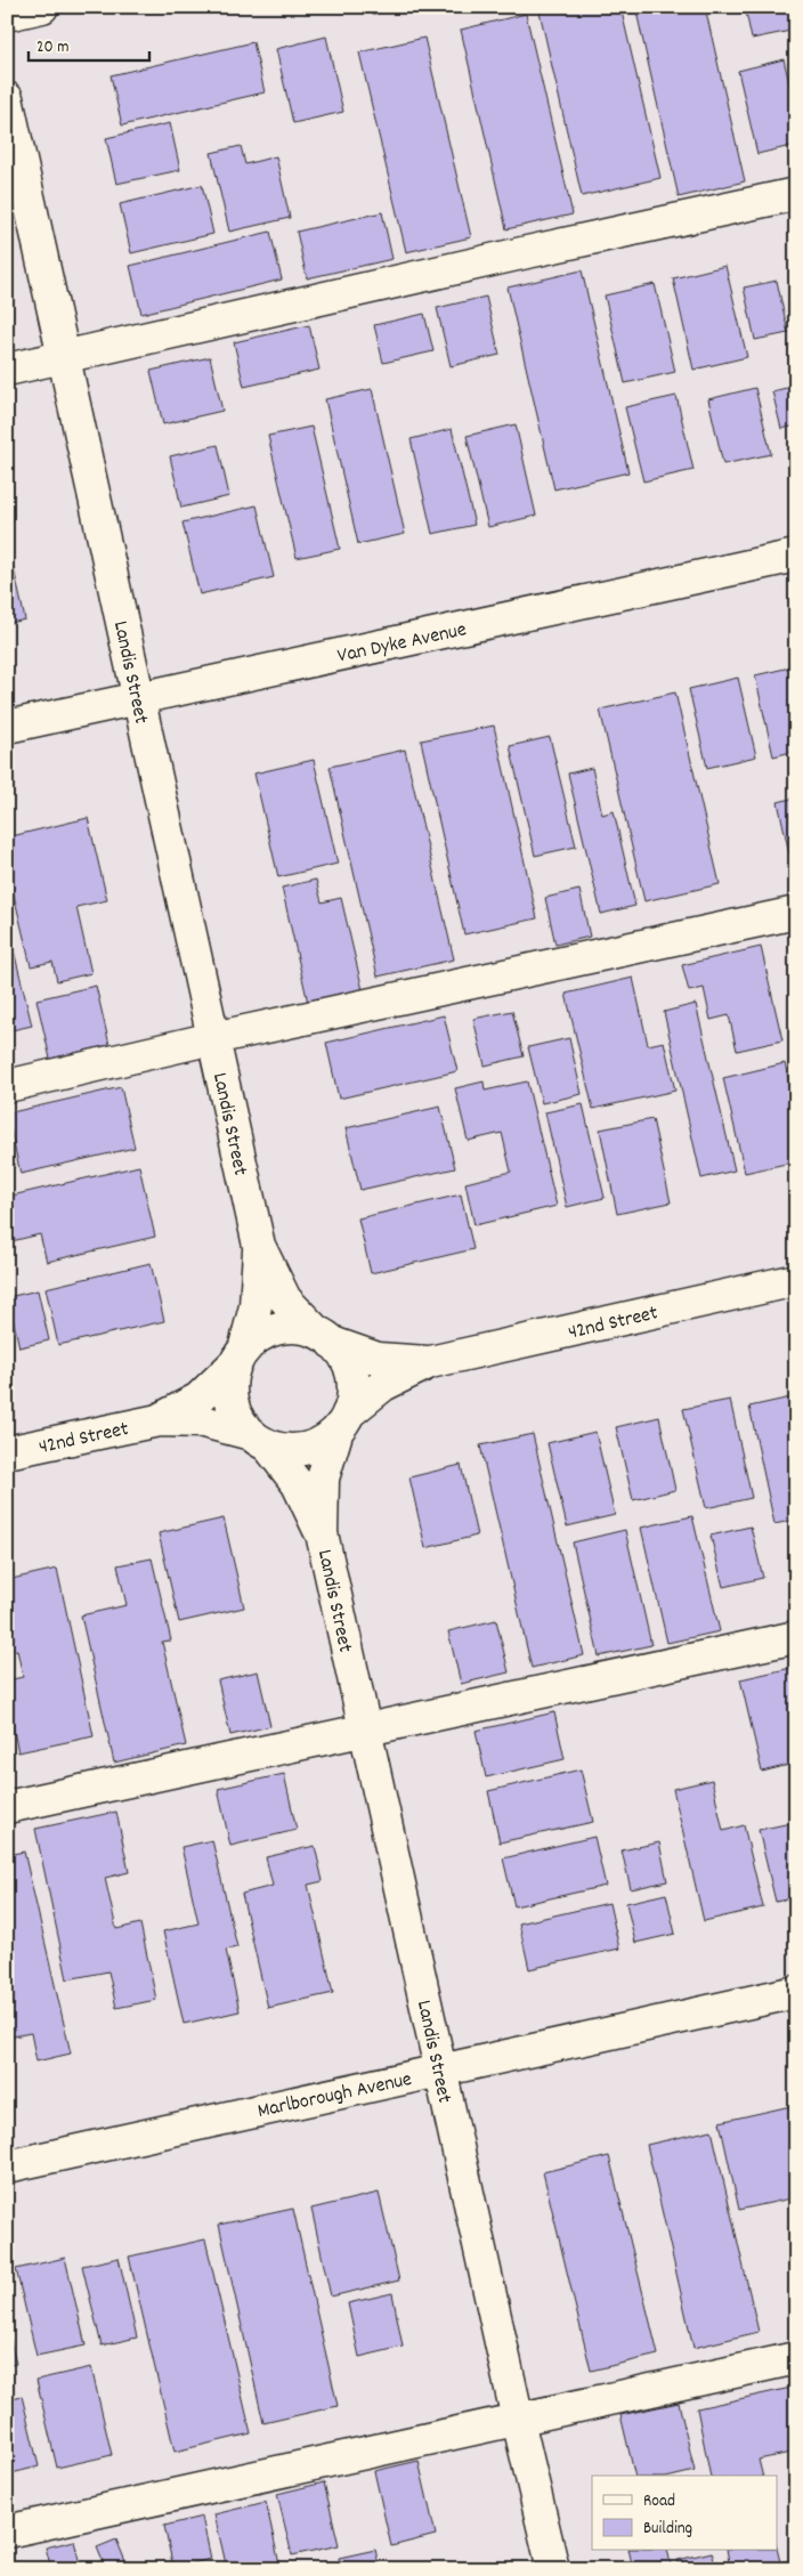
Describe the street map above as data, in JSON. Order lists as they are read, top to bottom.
{
  "streets": {
    "street": [
      "Van Dyke Avenue",
      "Landis Street",
      "42nd Street",
      "Marlborough Avenue"
    ]
  },
  "crossings": [
    ["Van Dyke Avenue", "Landis Street"],
    ["Landis Street", "42nd Street"],
    ["Landis Street", "Marlborough Avenue"]
  ],
  "legend": ["Road", "Building"],
  "scale_bar": "20 m"
}
